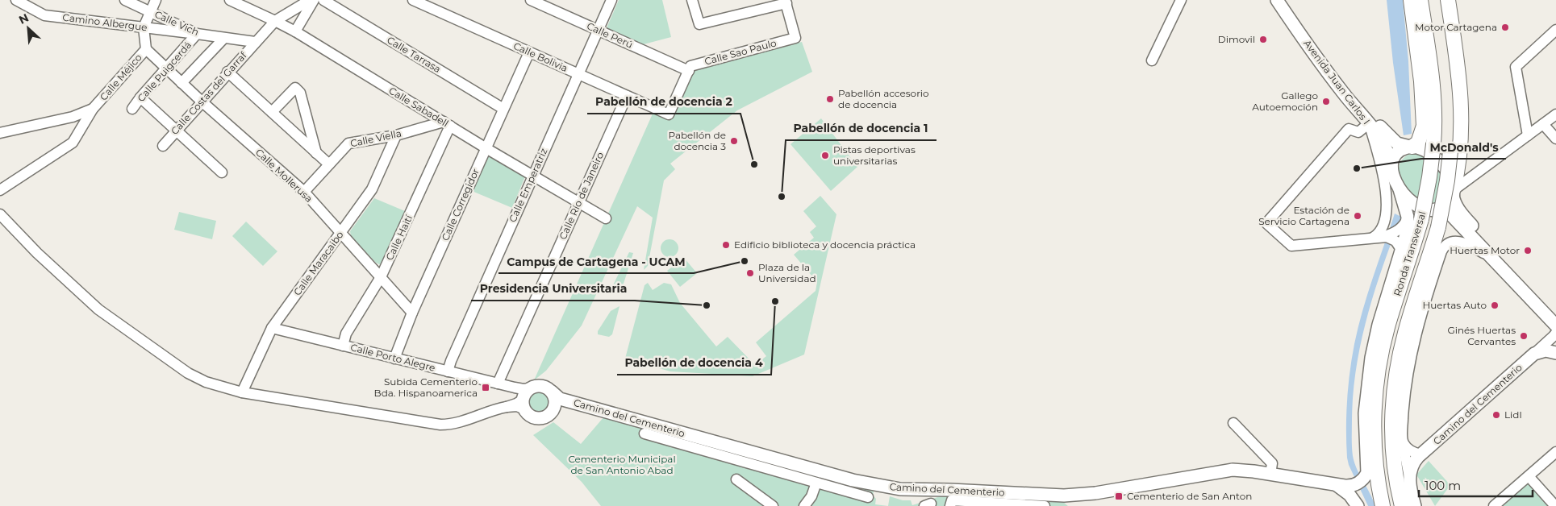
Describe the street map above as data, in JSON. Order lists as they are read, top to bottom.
{
  "streets": {
    "highway": ["Ronda Transversal"],
    "main road": ["Avenida Juan Carlos I", "Camino del Cementerio"],
    "street": [
      "Camino Albergue",
      "Calle Vich",
      "Calle Perú",
      "Calle Sao Paulo",
      "Calle Tarrasa",
      "Calle Bolivia",
      "Calle Puigcerdá",
      "Calle Méjico",
      "Calle Costas del Garraf",
      "Calle Sabadell",
      "Calle Viella",
      "Calle Mollerusa",
      "Calle Emperatriz",
      "Calle Río de Janeiro",
      "Calle Corregidor",
      "Calle Haití",
      "Calle Maracaibo",
      "Calle Porto Alegre"
    ]
  },
  "crossings": [
    ["Camino Albergue", "Calle Vich"],
    ["Camino Albergue", "Calle Puigcerdá"],
    ["Camino Albergue", "Calle Méjico"],
    ["Calle Vich", "Calle Puigcerdá"],
    ["Calle Vich", "Calle Méjico"],
    ["Calle Vich", "Calle Costas del Garraf"],
    ["Calle Perú", "Calle Sao Paulo"],
    ["Calle Perú", "Calle Bolivia"],
    ["Calle Perú", "Calle Emperatriz"],
    ["Calle Sao Paulo", "Calle Bolivia"],
    ["Calle Tarrasa", "Calle Corregidor"],
    ["Calle Bolivia", "Calle Emperatriz"],
    ["Calle Bolivia", "Calle Río de Janeiro"],
    ["Calle Bolivia", "Calle Corregidor"],
    ["Calle Puigcerdá", "Calle Mollerusa"],
    ["Calle Méjico", "Calle Mollerusa"],
    ["Calle Costas del Garraf", "Calle Sabadell"],
    ["Calle Costas del Garraf", "Calle Mollerusa"],
    ["Calle Sabadell", "Calle Viella"],
    ["Calle Sabadell", "Calle Emperatriz"],
    ["Calle Sabadell", "Calle Río de Janeiro"],
    ["Calle Sabadell", "Calle Corregidor"],
    ["Calle Sabadell", "Calle Haití"],
    ["Calle Viella", "Calle Mollerusa"],
    ["Calle Viella", "Calle Haití"],
    ["Calle Viella", "Calle Maracaibo"],
    ["Calle Mollerusa", "Calle Corregidor"],
    ["Calle Mollerusa", "Calle Haití"],
    ["Calle Mollerusa", "Calle Maracaibo"],
    ["Calle Emperatriz", "Calle Porto Alegre"],
    ["Calle Río de Janeiro", "Calle Porto Alegre"],
    ["Calle Corregidor", "Calle Porto Alegre"],
    ["Calle Haití", "Calle Porto Alegre"],
    ["Calle Maracaibo", "Calle Porto Alegre"],
    ["Calle Porto Alegre", "Camino del Cementerio"]
  ],
  "parks": ["Cementerio Municipal de San Antonio Abad"],
  "places": {
    "other": [
      "Motor Cartagena",
      "Dimovil",
      "Pabellón accesorio de docencia",
      "Gallego Autoemoción",
      "Pabellón de docencia 3",
      "Pistas deportivas universitarias",
      "Pabellón de docencia 2",
      "McDonald's",
      "Pabellón de docencia 1",
      "Estación de Servicio Cartagena",
      "Edificio biblioteca y docencia práctica",
      "Huertas Motor",
      "Campus de Cartagena - UCAM",
      "Plaza de la Universidad",
      "Pabellón de docencia 4",
      "Presidencia Universitaria",
      "Huertas Auto",
      "Ginés Huertas Cervantes",
      "Lidl"
    ],
    "transit": ["Subida Cementerio Bda. Hispanoamerica", "Cementerio de San Anton"]
  },
  "scale_bar": "100 m",
  "north": "top left"
}
